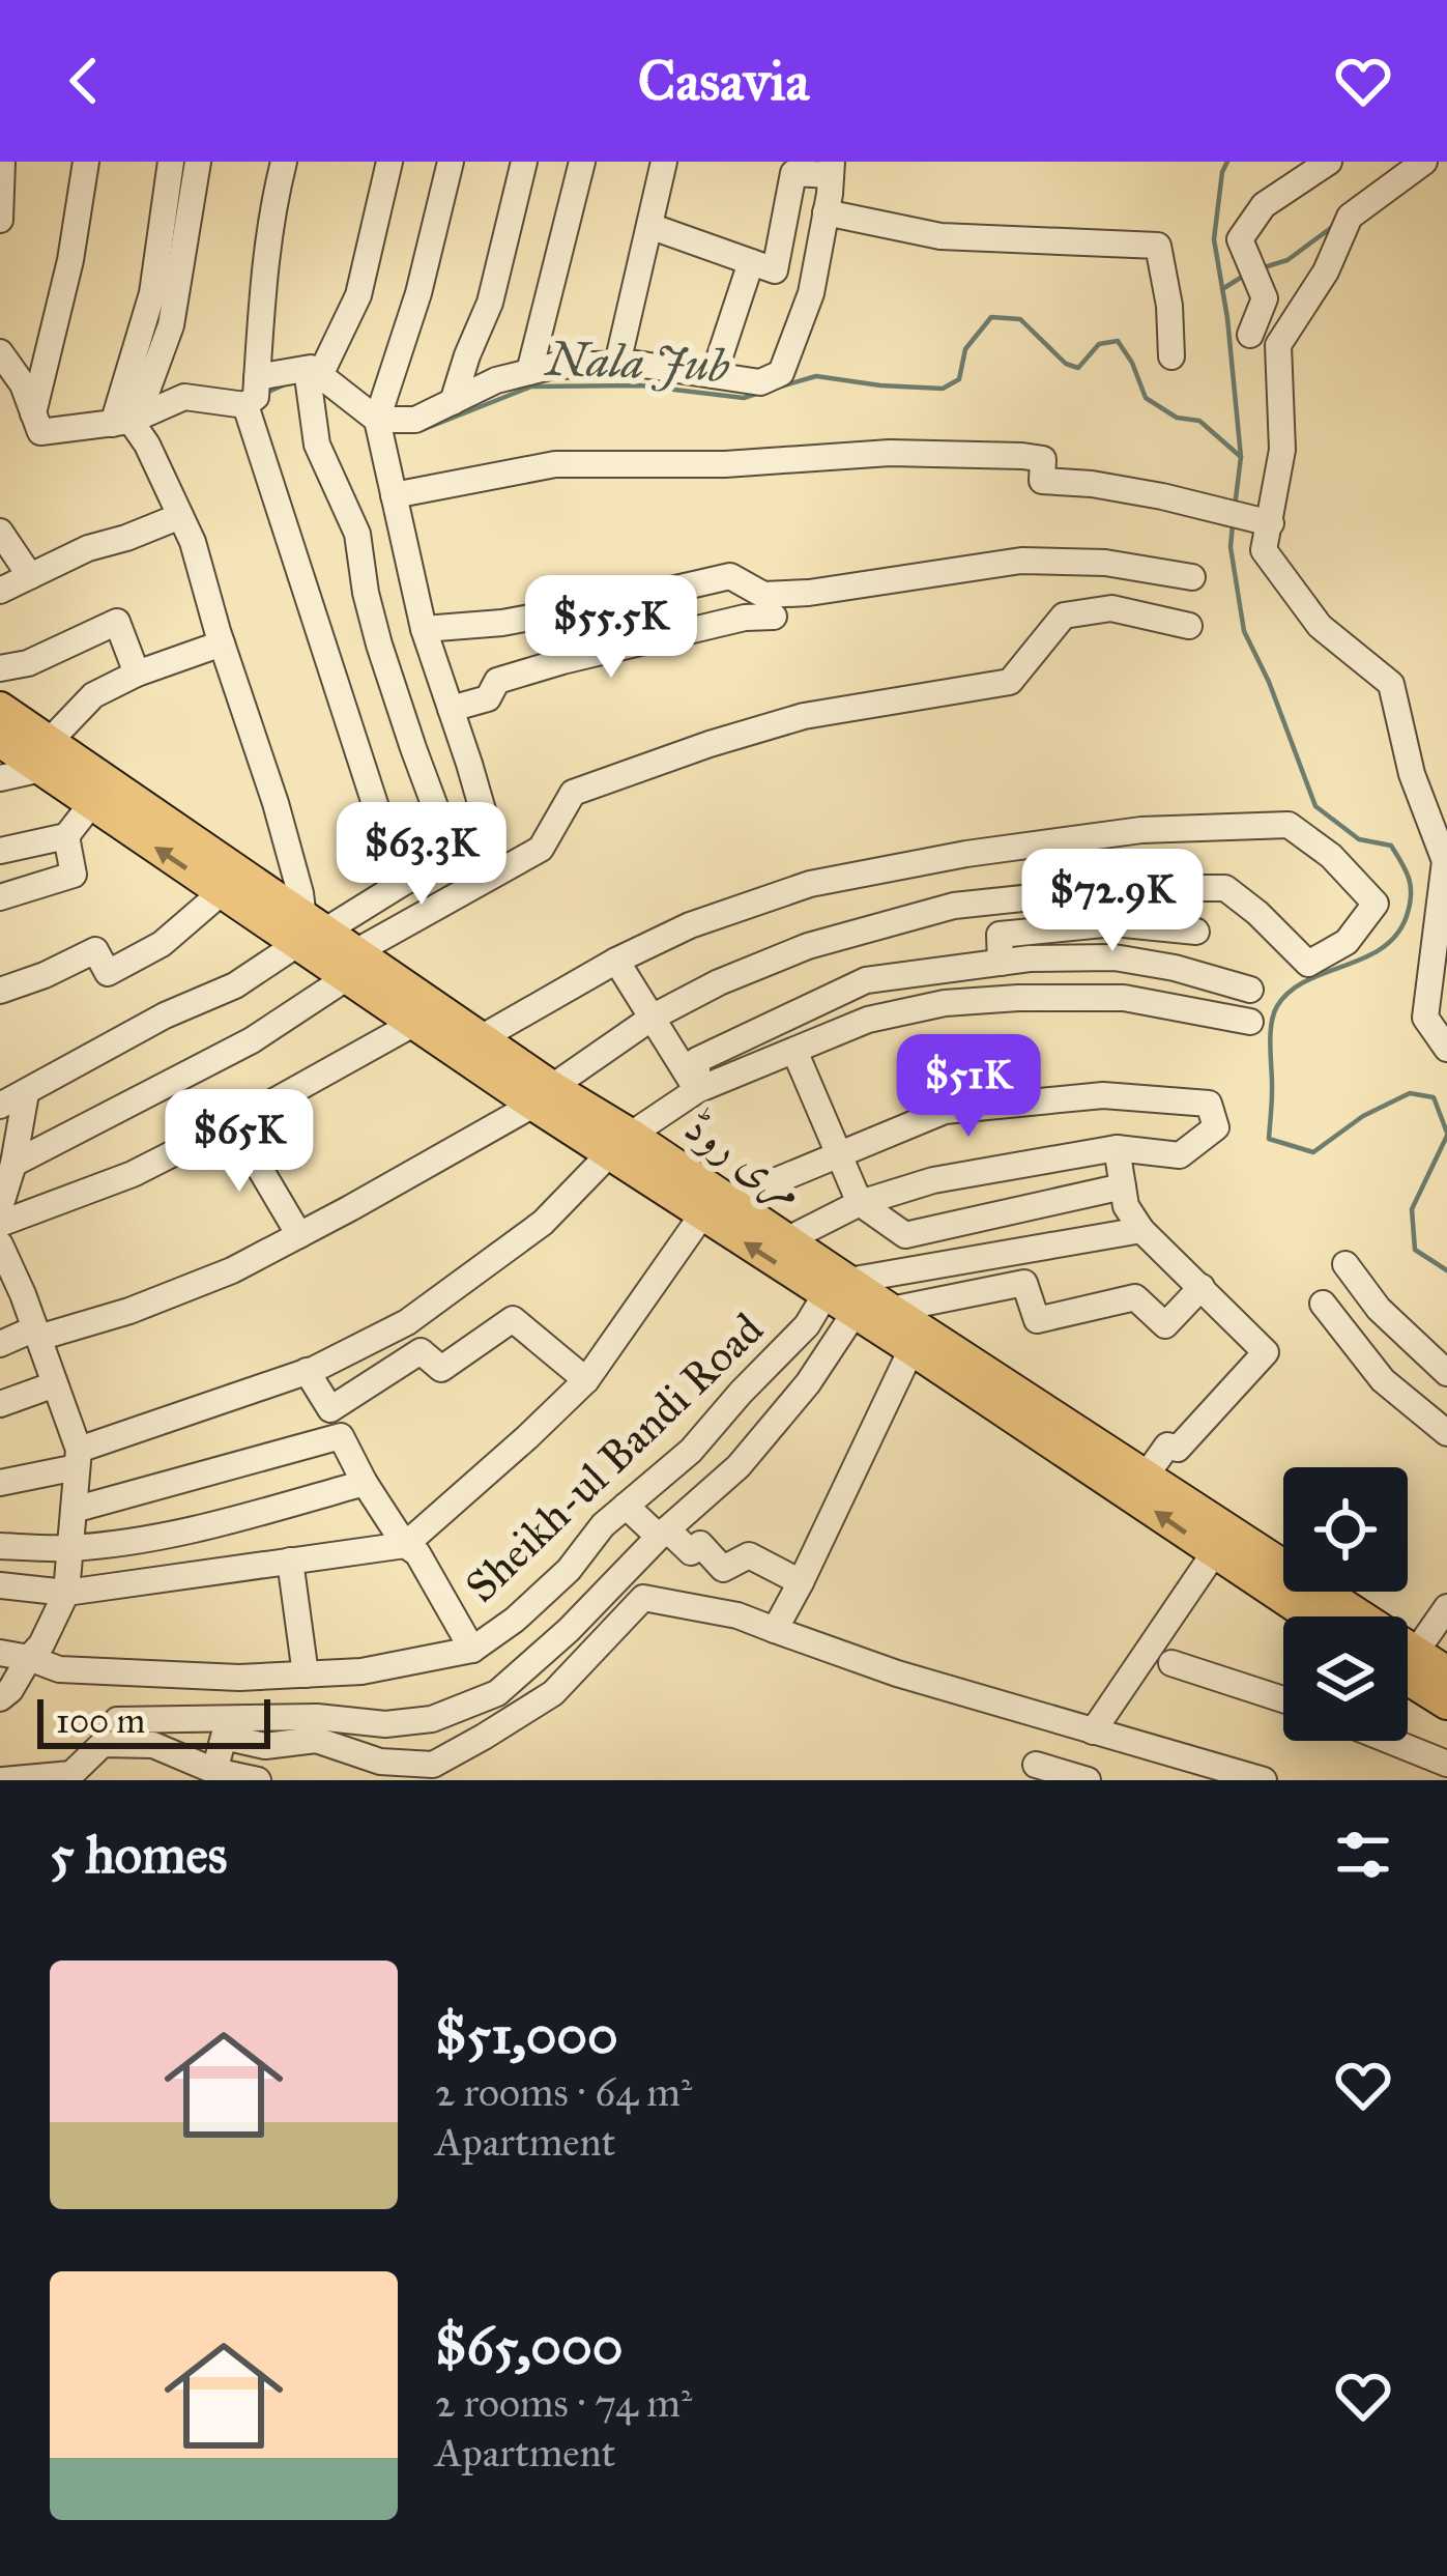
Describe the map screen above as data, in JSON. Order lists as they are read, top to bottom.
{
  "streets": {
    "main road": ["مری روڈ"],
    "street": ["Sheikh-ul Bandi Road"]
  },
  "crossings": [
    ["مری روڈ", "Sheikh-ul Bandi Road"]
  ],
  "water": ["Nala Jub"],
  "scale_bar": "100 m",
  "page": {
    "header": "Casavia",
    "price": [
      "$55.5K",
      "$63.3K",
      "$72.9K",
      "$51K",
      "$65K"
    ],
    "scale": "100 m",
    "heading": "5 homes",
    "list": [
      {
        "name": "$51,000",
        "note": "2 rooms · 64 m² · Apartment"
      },
      {
        "name": "$65,000",
        "note": "2 rooms · 74 m² · Apartment"
      }
    ]
  }
}
